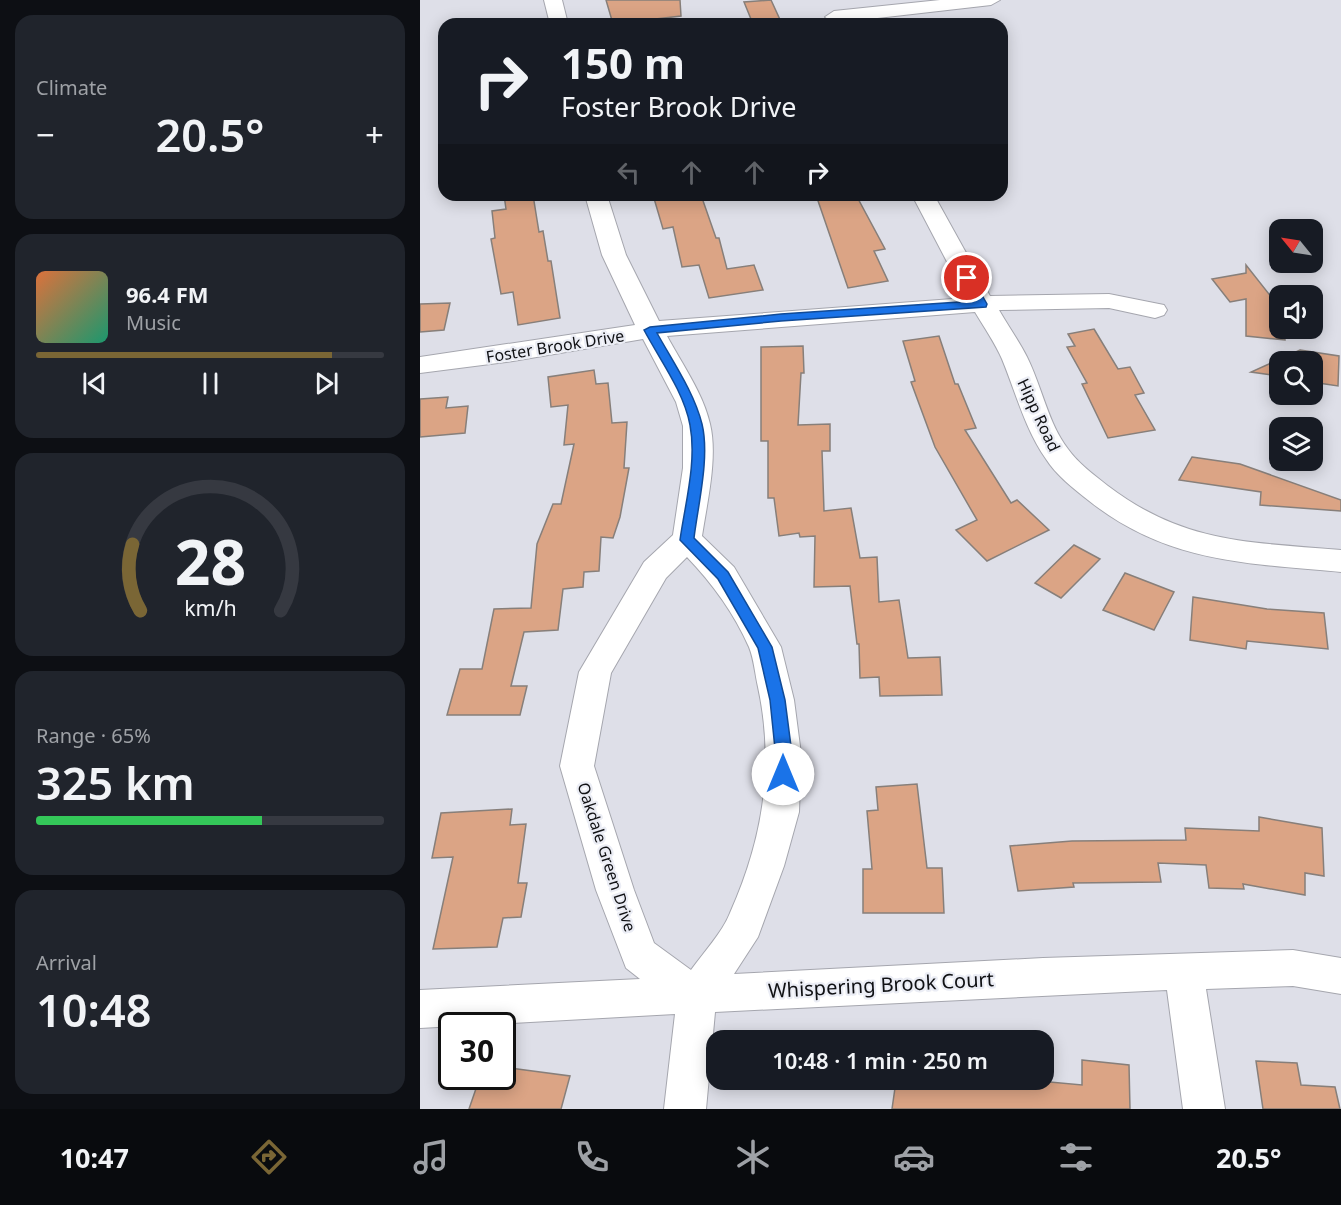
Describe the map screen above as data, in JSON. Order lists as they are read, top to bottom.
{
  "streets": {
    "street": [
      "Foster Brook Drive",
      "Hipp Road",
      "Oakdale Green Drive",
      "Whispering Brook Court"
    ]
  },
  "crossings": [
    ["Foster Brook Drive", "Hipp Road"],
    ["Oakdale Green Drive", "Whispering Brook Court"]
  ],
  "north": "top left",
  "page": {
    "tile": [
      "Climate",
      ["Range · 65%", "325 km"],
      ["Arrival", "10:48"]
    ],
    "turn": ["150 m", "Foster Brook Drive"],
    "heat": ["−", "20.5°", "+"],
    "song": ["96.4 FM", "Music"],
    "limit": "30",
    "trip": "10:48 · 1 min · 250 m",
    "tabs": ["10:47", "20.5°"],
    "gauge": ["28", "km/h"]
  }
}
